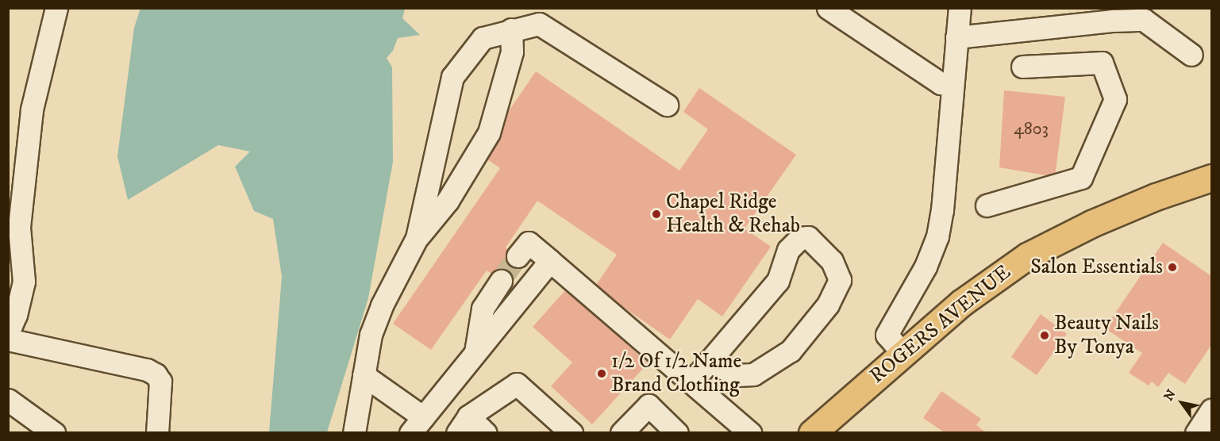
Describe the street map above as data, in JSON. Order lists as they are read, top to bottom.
{
  "streets": {
    "main road": ["ROGERS AVENUE"]
  },
  "places": [
    "Chapel Ridge Health & Rehab",
    "Salon Essentials",
    "Beauty Nails By Tonya",
    "1/2 Of 1/2 Name Brand Clothing"
  ],
  "house_numbers": ["4803"],
  "north": "top left"
}
